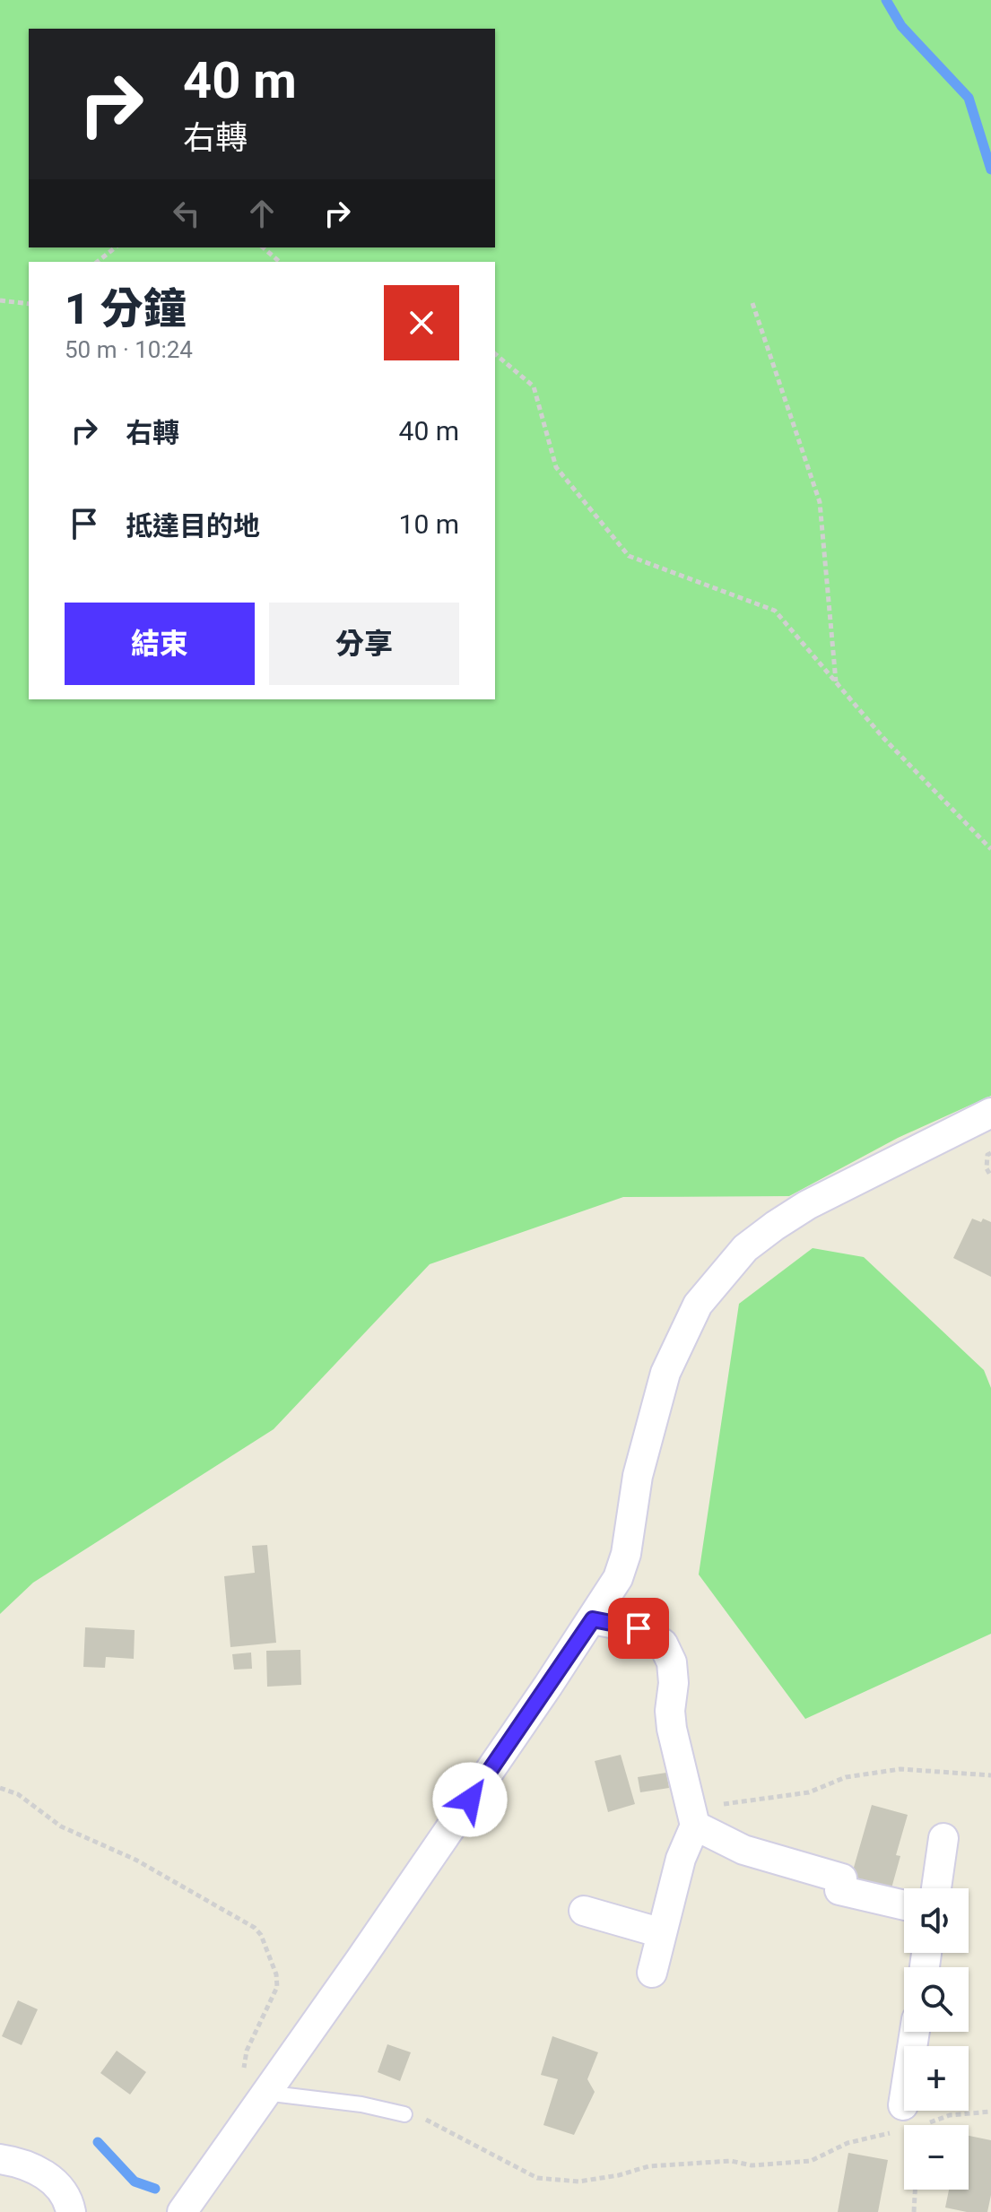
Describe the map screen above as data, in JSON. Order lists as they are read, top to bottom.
{
  "page": {
    "turn": ["40 m", "右轉"],
    "heading": ["1 分鐘", "50 m · 10:24"],
    "list": [
      {
        "name": "右轉",
        "value": "40 m"
      },
      {
        "name": "抵達目的地",
        "value": "10 m"
      }
    ],
    "buttons": ["結束", "分享"],
    "map_buttons": ["+", "−"]
  }
}
